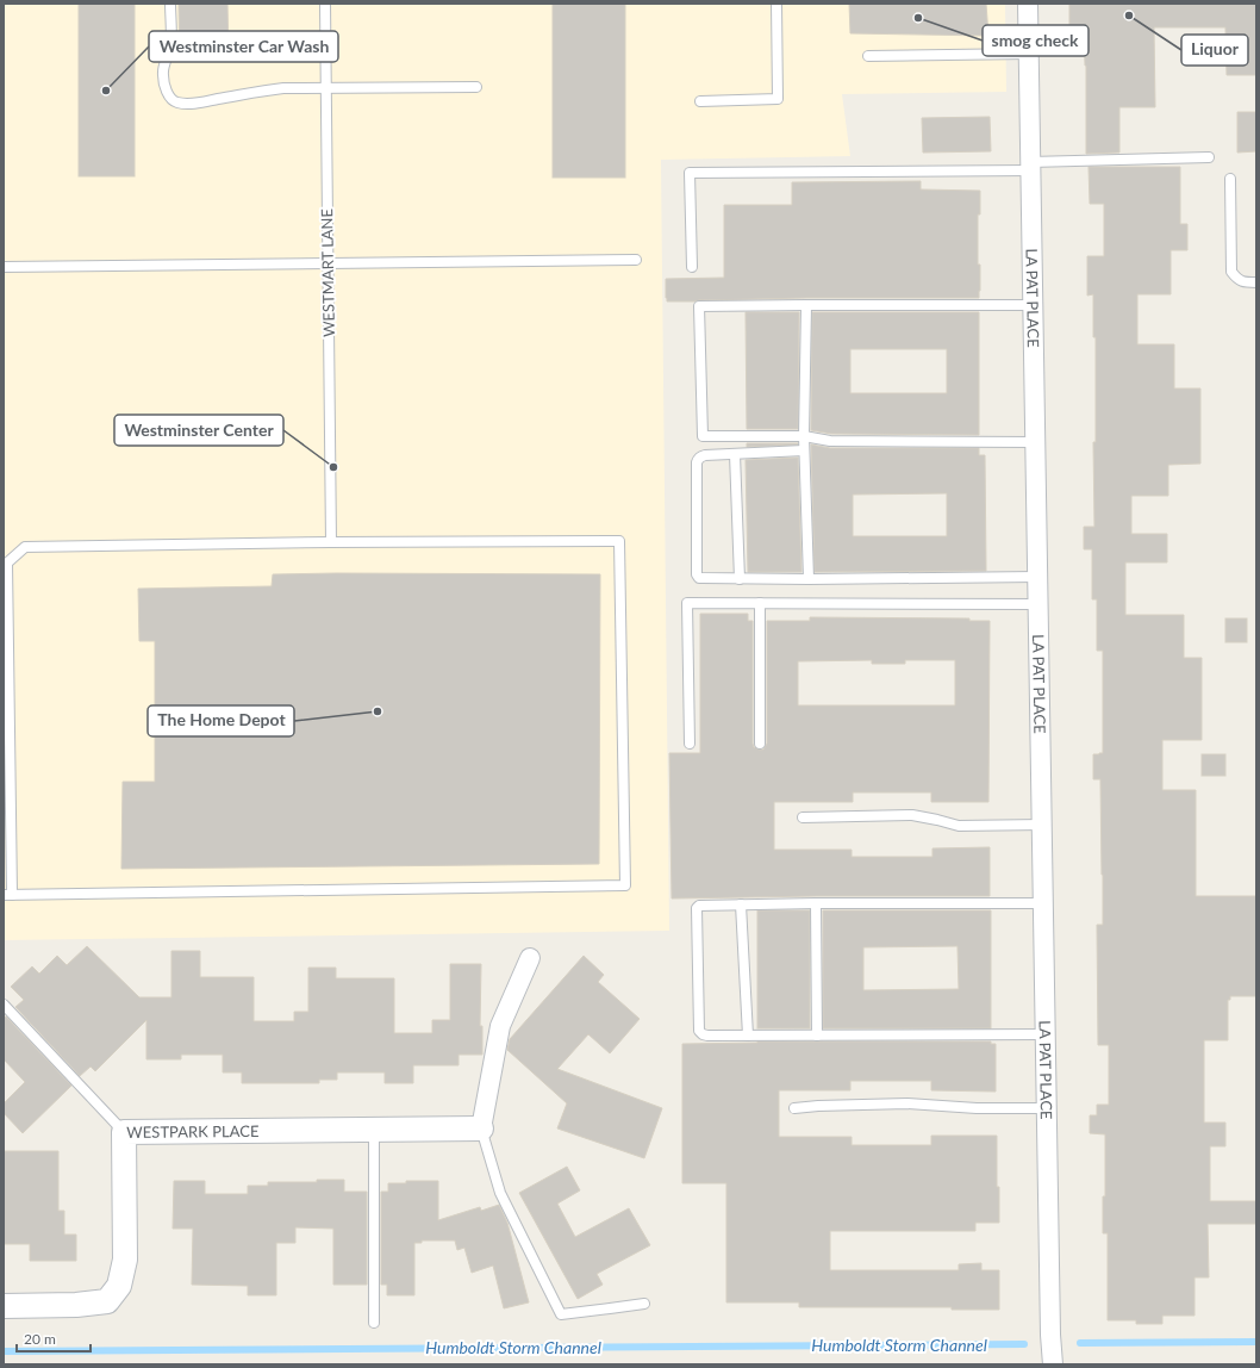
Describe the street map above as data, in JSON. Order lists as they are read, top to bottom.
{
  "streets": {
    "street": ["LA PAT PLACE", "WESTPARK PLACE"],
    "lane": ["WESTMART LANE"]
  },
  "water": ["Humboldt Storm Channel"],
  "places": [
    "Liquor",
    "smog check",
    "Westminster Car Wash",
    "Westminster Center",
    "The Home Depot"
  ],
  "scale_bar": "20 m"
}
